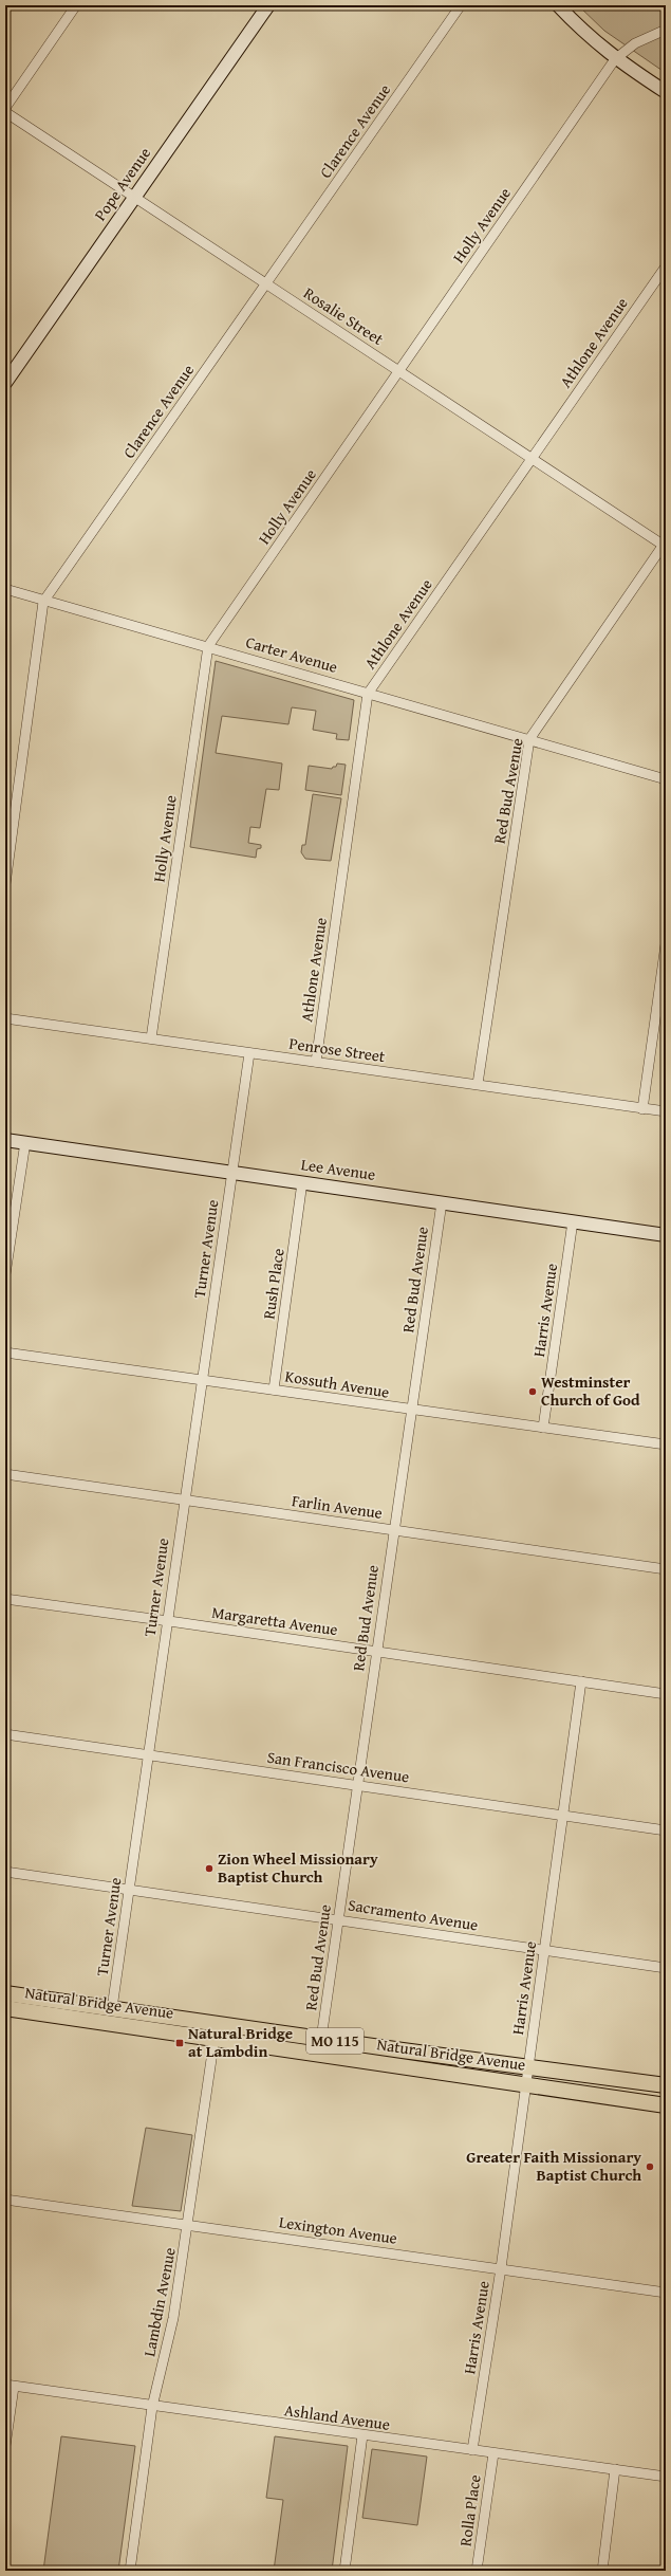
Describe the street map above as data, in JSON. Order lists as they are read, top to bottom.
{
  "streets": {
    "main road": ["Natural Bridge Avenue", "MO 115"],
    "street": [
      "Clarence Avenue",
      "Pope Avenue",
      "Holly Avenue",
      "Rosalie Street",
      "Athlone Avenue",
      "Carter Avenue",
      "Red Bud Avenue",
      "Penrose Street",
      "Lee Avenue",
      "Turner Avenue",
      "Rush Place",
      "Harris Avenue",
      "Kossuth Avenue",
      "Farlin Avenue",
      "Margaretta Avenue",
      "San Francisco Avenue",
      "Sacramento Avenue",
      "Lexington Avenue",
      "Lambdin Avenue",
      "Ashland Avenue",
      "Rolla Place"
    ]
  },
  "crossings": [
    ["Clarence Avenue", "Rosalie Street"],
    ["Clarence Avenue", "Carter Avenue"],
    ["Pope Avenue", "Rosalie Street"],
    ["Holly Avenue", "Rosalie Street"],
    ["Holly Avenue", "Carter Avenue"],
    ["Holly Avenue", "Penrose Street"],
    ["Rosalie Street", "Athlone Avenue"],
    ["Rosalie Street", "Red Bud Avenue"],
    ["Athlone Avenue", "Carter Avenue"],
    ["Athlone Avenue", "Penrose Street"],
    ["Carter Avenue", "Red Bud Avenue"],
    ["Red Bud Avenue", "Penrose Street"],
    ["Red Bud Avenue", "Lee Avenue"],
    ["Red Bud Avenue", "Kossuth Avenue"],
    ["Red Bud Avenue", "Farlin Avenue"],
    ["Red Bud Avenue", "Margaretta Avenue"],
    ["Red Bud Avenue", "San Francisco Avenue"],
    ["Red Bud Avenue", "Sacramento Avenue"],
    ["Red Bud Avenue", "Natural Bridge Avenue"],
    ["Lee Avenue", "Turner Avenue"],
    ["Lee Avenue", "Rush Place"],
    ["Lee Avenue", "Harris Avenue"],
    ["Turner Avenue", "Kossuth Avenue"],
    ["Turner Avenue", "Farlin Avenue"],
    ["Turner Avenue", "Margaretta Avenue"],
    ["Turner Avenue", "San Francisco Avenue"],
    ["Turner Avenue", "Sacramento Avenue"],
    ["Turner Avenue", "Natural Bridge Avenue"],
    ["Rush Place", "Kossuth Avenue"],
    ["Harris Avenue", "Kossuth Avenue"],
    ["Harris Avenue", "Margaretta Avenue"],
    ["Harris Avenue", "San Francisco Avenue"],
    ["Harris Avenue", "Sacramento Avenue"],
    ["Harris Avenue", "Natural Bridge Avenue"],
    ["Harris Avenue", "Lexington Avenue"],
    ["Harris Avenue", "Ashland Avenue"],
    ["Natural Bridge Avenue", "Lambdin Avenue"],
    ["Lexington Avenue", "Lambdin Avenue"],
    ["Lambdin Avenue", "Ashland Avenue"],
    ["Ashland Avenue", "Rolla Place"]
  ],
  "places": {
    "other": ["Westminster Church of God", "Zion Wheel Missionary Baptist Church", "Greater Faith Missionary Baptist Church"],
    "transit": ["Natural Bridge at Lambdin"]
  }
}
